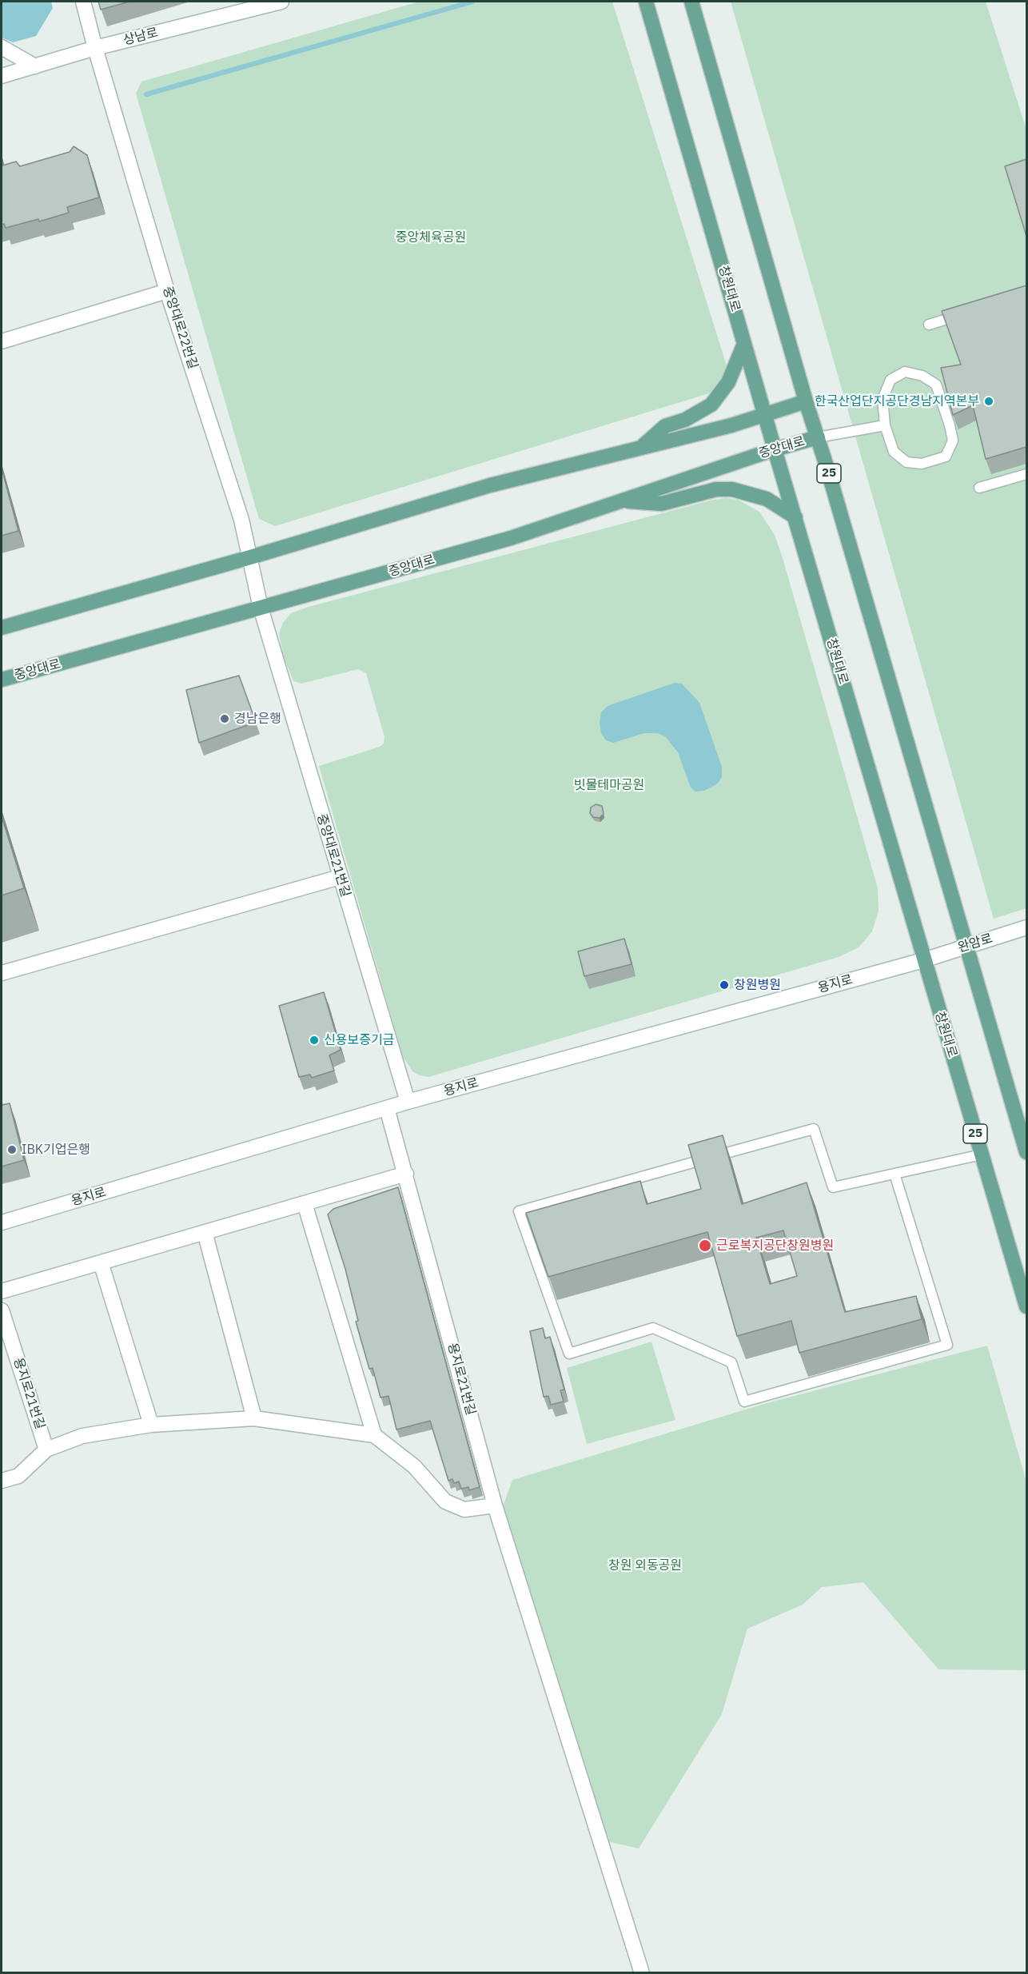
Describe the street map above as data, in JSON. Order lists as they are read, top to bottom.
{
  "streets": {
    "main road": ["창원대로", "중앙대로", "25"],
    "street": [
      "상남로",
      "중앙대로22번길",
      "중앙대로21번길",
      "완암로",
      "용지로",
      "용지로21번길"
    ]
  },
  "crossings": [
    ["상남로", "중앙대로22번길"],
    ["창원대로", "중앙대로"],
    ["창원대로", "완암로"],
    ["창원대로", "용지로"],
    ["중앙대로22번길", "중앙대로"],
    ["중앙대로22번길", "중앙대로21번길"],
    ["중앙대로", "25"],
    ["중앙대로", "중앙대로21번길"],
    ["25", "완암로"],
    ["중앙대로21번길", "용지로"],
    ["완암로", "용지로"],
    ["용지로", "용지로21번길"]
  ],
  "parks": ["중앙체육공원", "빗물테마공원", "창원 외동공원"],
  "places": [
    "한국산업단지공단경남지역본부",
    "경남은행",
    "창원병원",
    "신용보증기금",
    "IBK기업은행",
    "근로복지공단창원병원"
  ]
}
